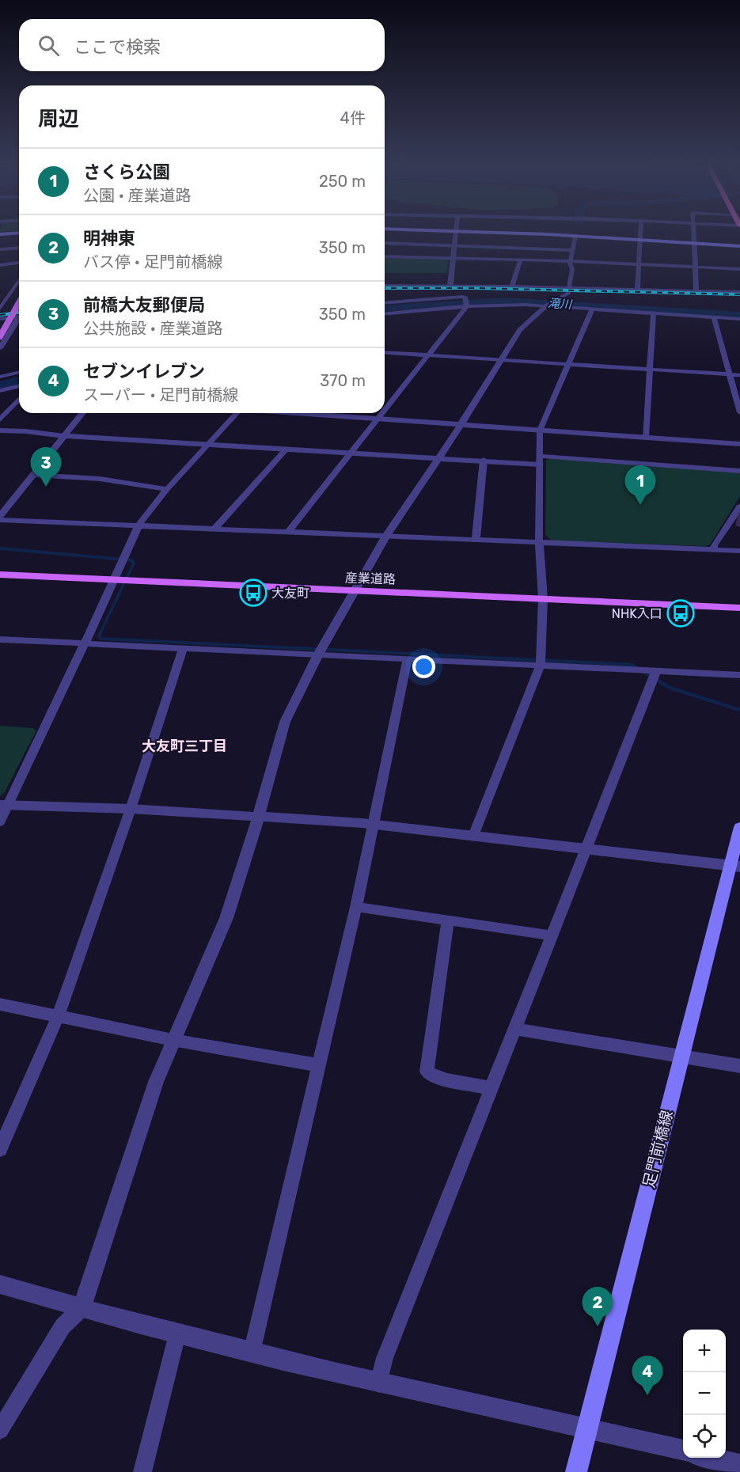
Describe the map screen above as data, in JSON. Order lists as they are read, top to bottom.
{
  "streets": {
    "main road": ["産業道路", "足門前橋線"]
  },
  "districts": ["大友町三丁目"],
  "water": ["滝川"],
  "places": {
    "bus stop": ["大友町", "NHK入口"]
  },
  "page": {
    "search": "ここで検索",
    "heading": ["周辺", "4件"],
    "list": [
      {
        "mark": "1",
        "name": "さくら公園",
        "note": "公園 · 産業道路",
        "value": "250 m"
      },
      {
        "mark": "2",
        "name": "明神東",
        "note": "バス停 · 足門前橋線",
        "value": "350 m"
      },
      {
        "mark": "3",
        "name": "前橋大友郵便局",
        "note": "公共施設 · 産業道路",
        "value": "350 m"
      },
      {
        "mark": "4",
        "name": "セブンイレブン",
        "note": "スーパー · 足門前橋線",
        "value": "370 m"
      }
    ],
    "pins": [
      "3",
      "1",
      "2",
      "4"
    ],
    "map_buttons": ["+", "−"]
  }
}
